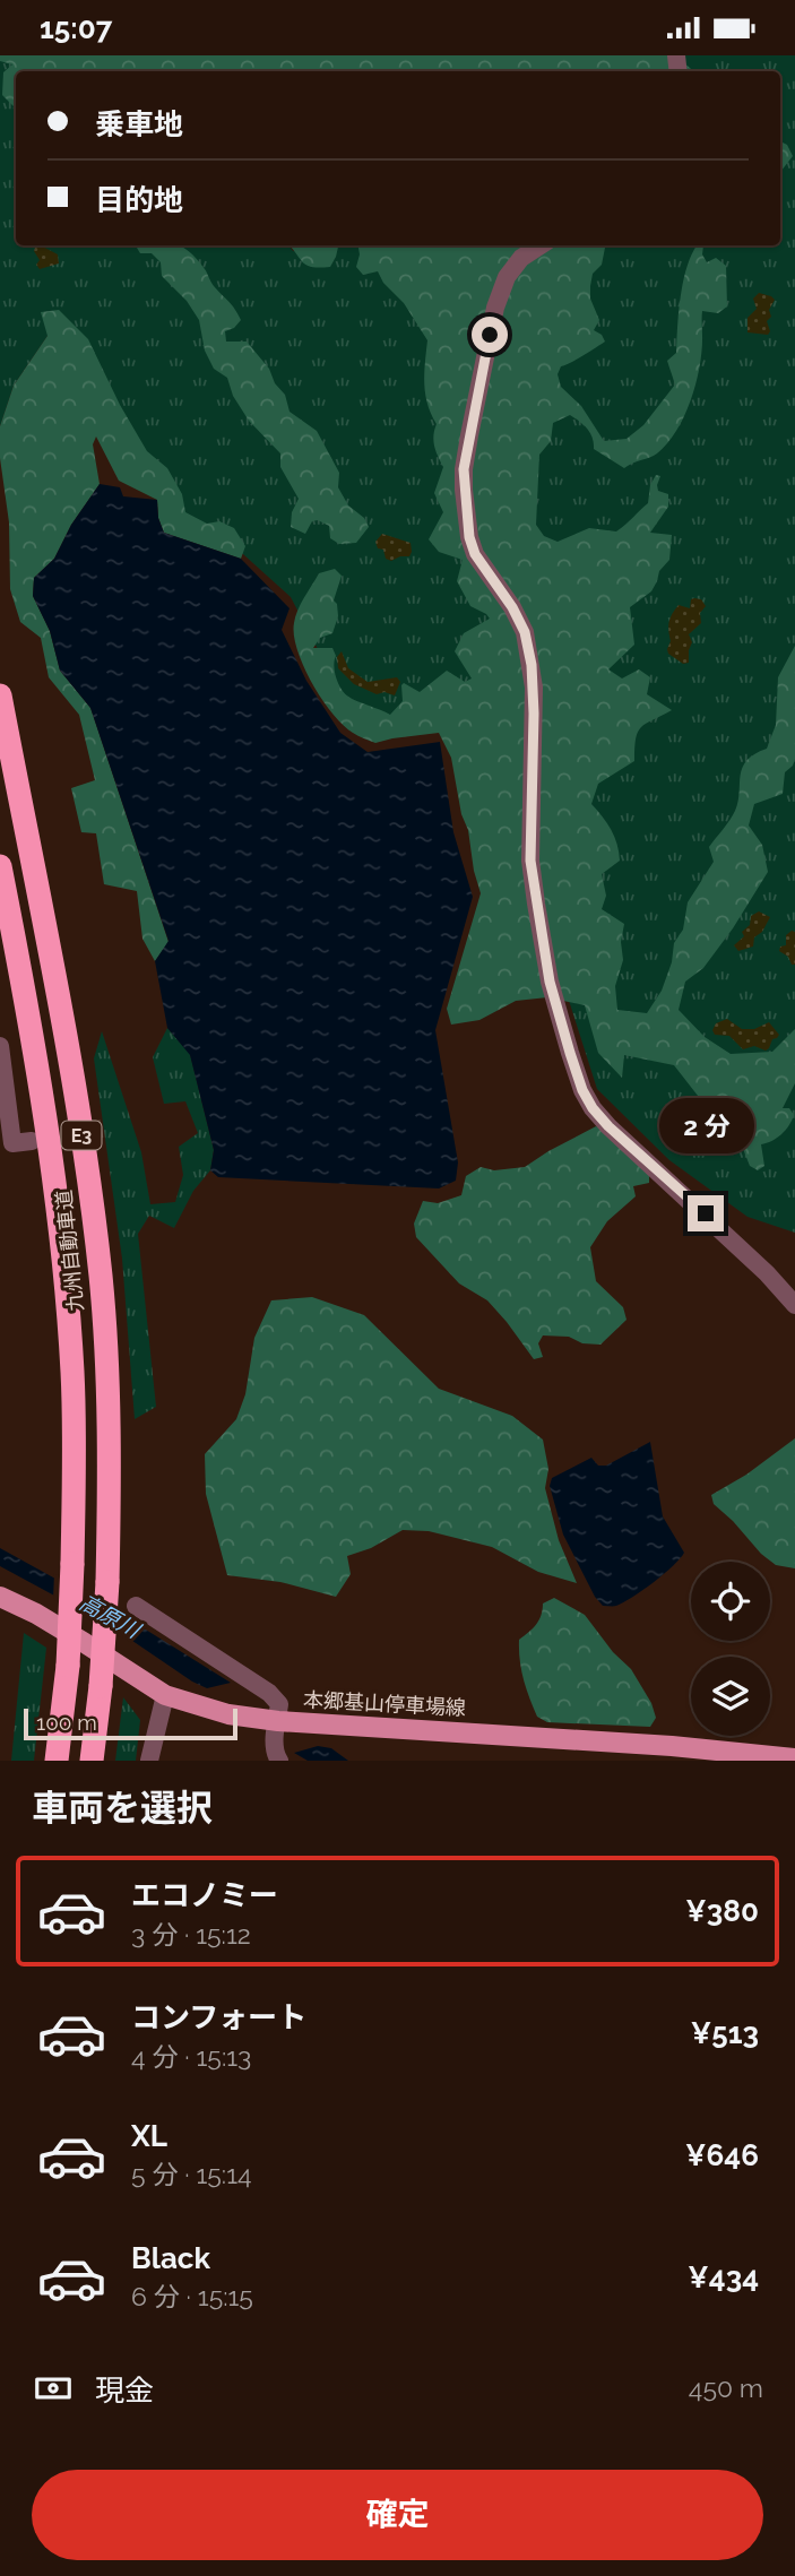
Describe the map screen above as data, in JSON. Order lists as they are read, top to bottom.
{
  "streets": {
    "highway": ["E3", "九州自動車道"],
    "main road": ["本郷基山停車場線"]
  },
  "water": ["高原川"],
  "scale_bar": "100 m",
  "page": {
    "status": "15:07",
    "banner": ["乗車地", "目的地"],
    "bubble": "2 分",
    "scale": "100 m",
    "heading": "車両を選択",
    "list": [
      {
        "name": "エコノミー",
        "note": "3 分 · 15:12",
        "value": "¥380"
      },
      {
        "name": "コンフォート",
        "note": "4 分 · 15:13",
        "value": "¥513"
      },
      {
        "name": "XL",
        "note": "5 分 · 15:14",
        "value": "¥646"
      },
      {
        "name": "Black",
        "note": "6 分 · 15:15",
        "value": "¥434"
      }
    ],
    "pay": ["現金", "450 m"],
    "buttons": "確定"
  }
}
